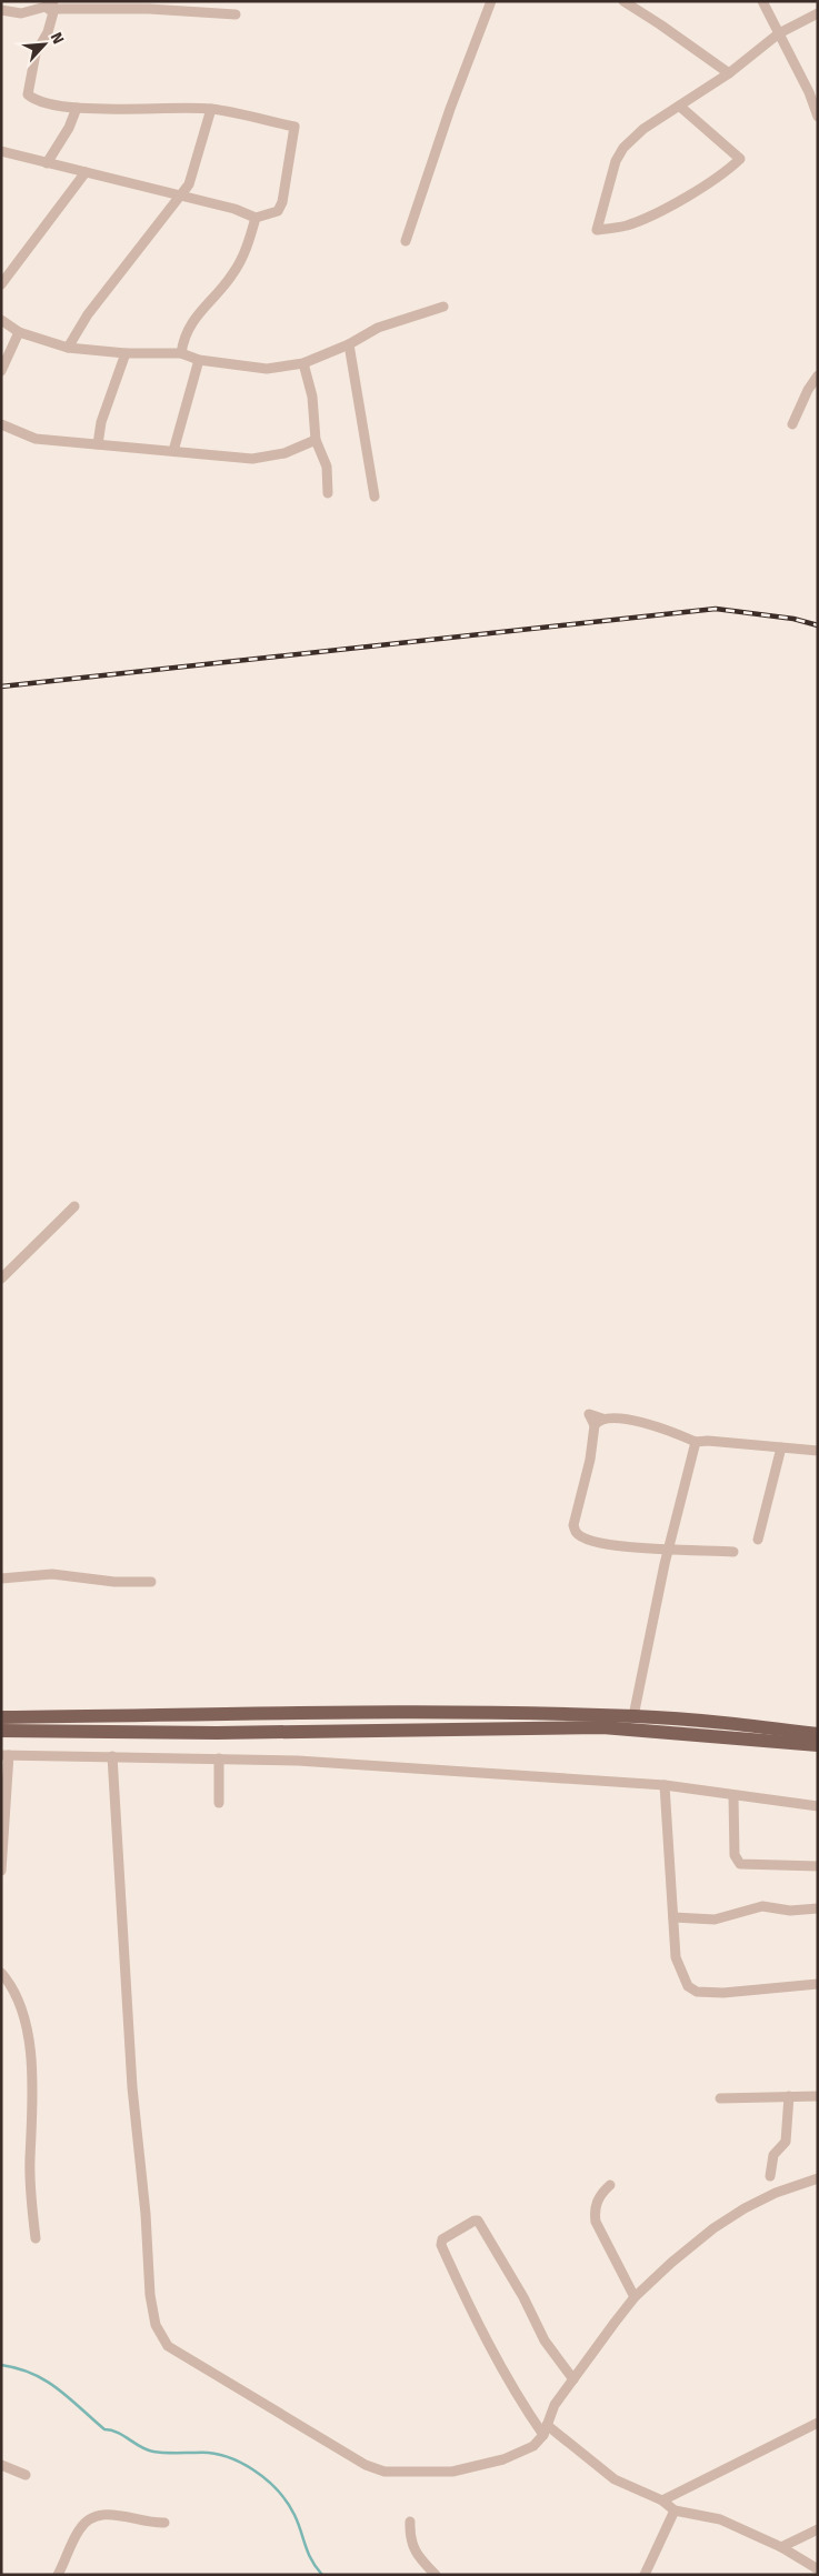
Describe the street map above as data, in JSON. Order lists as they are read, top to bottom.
{
  "north": "top right"
}
